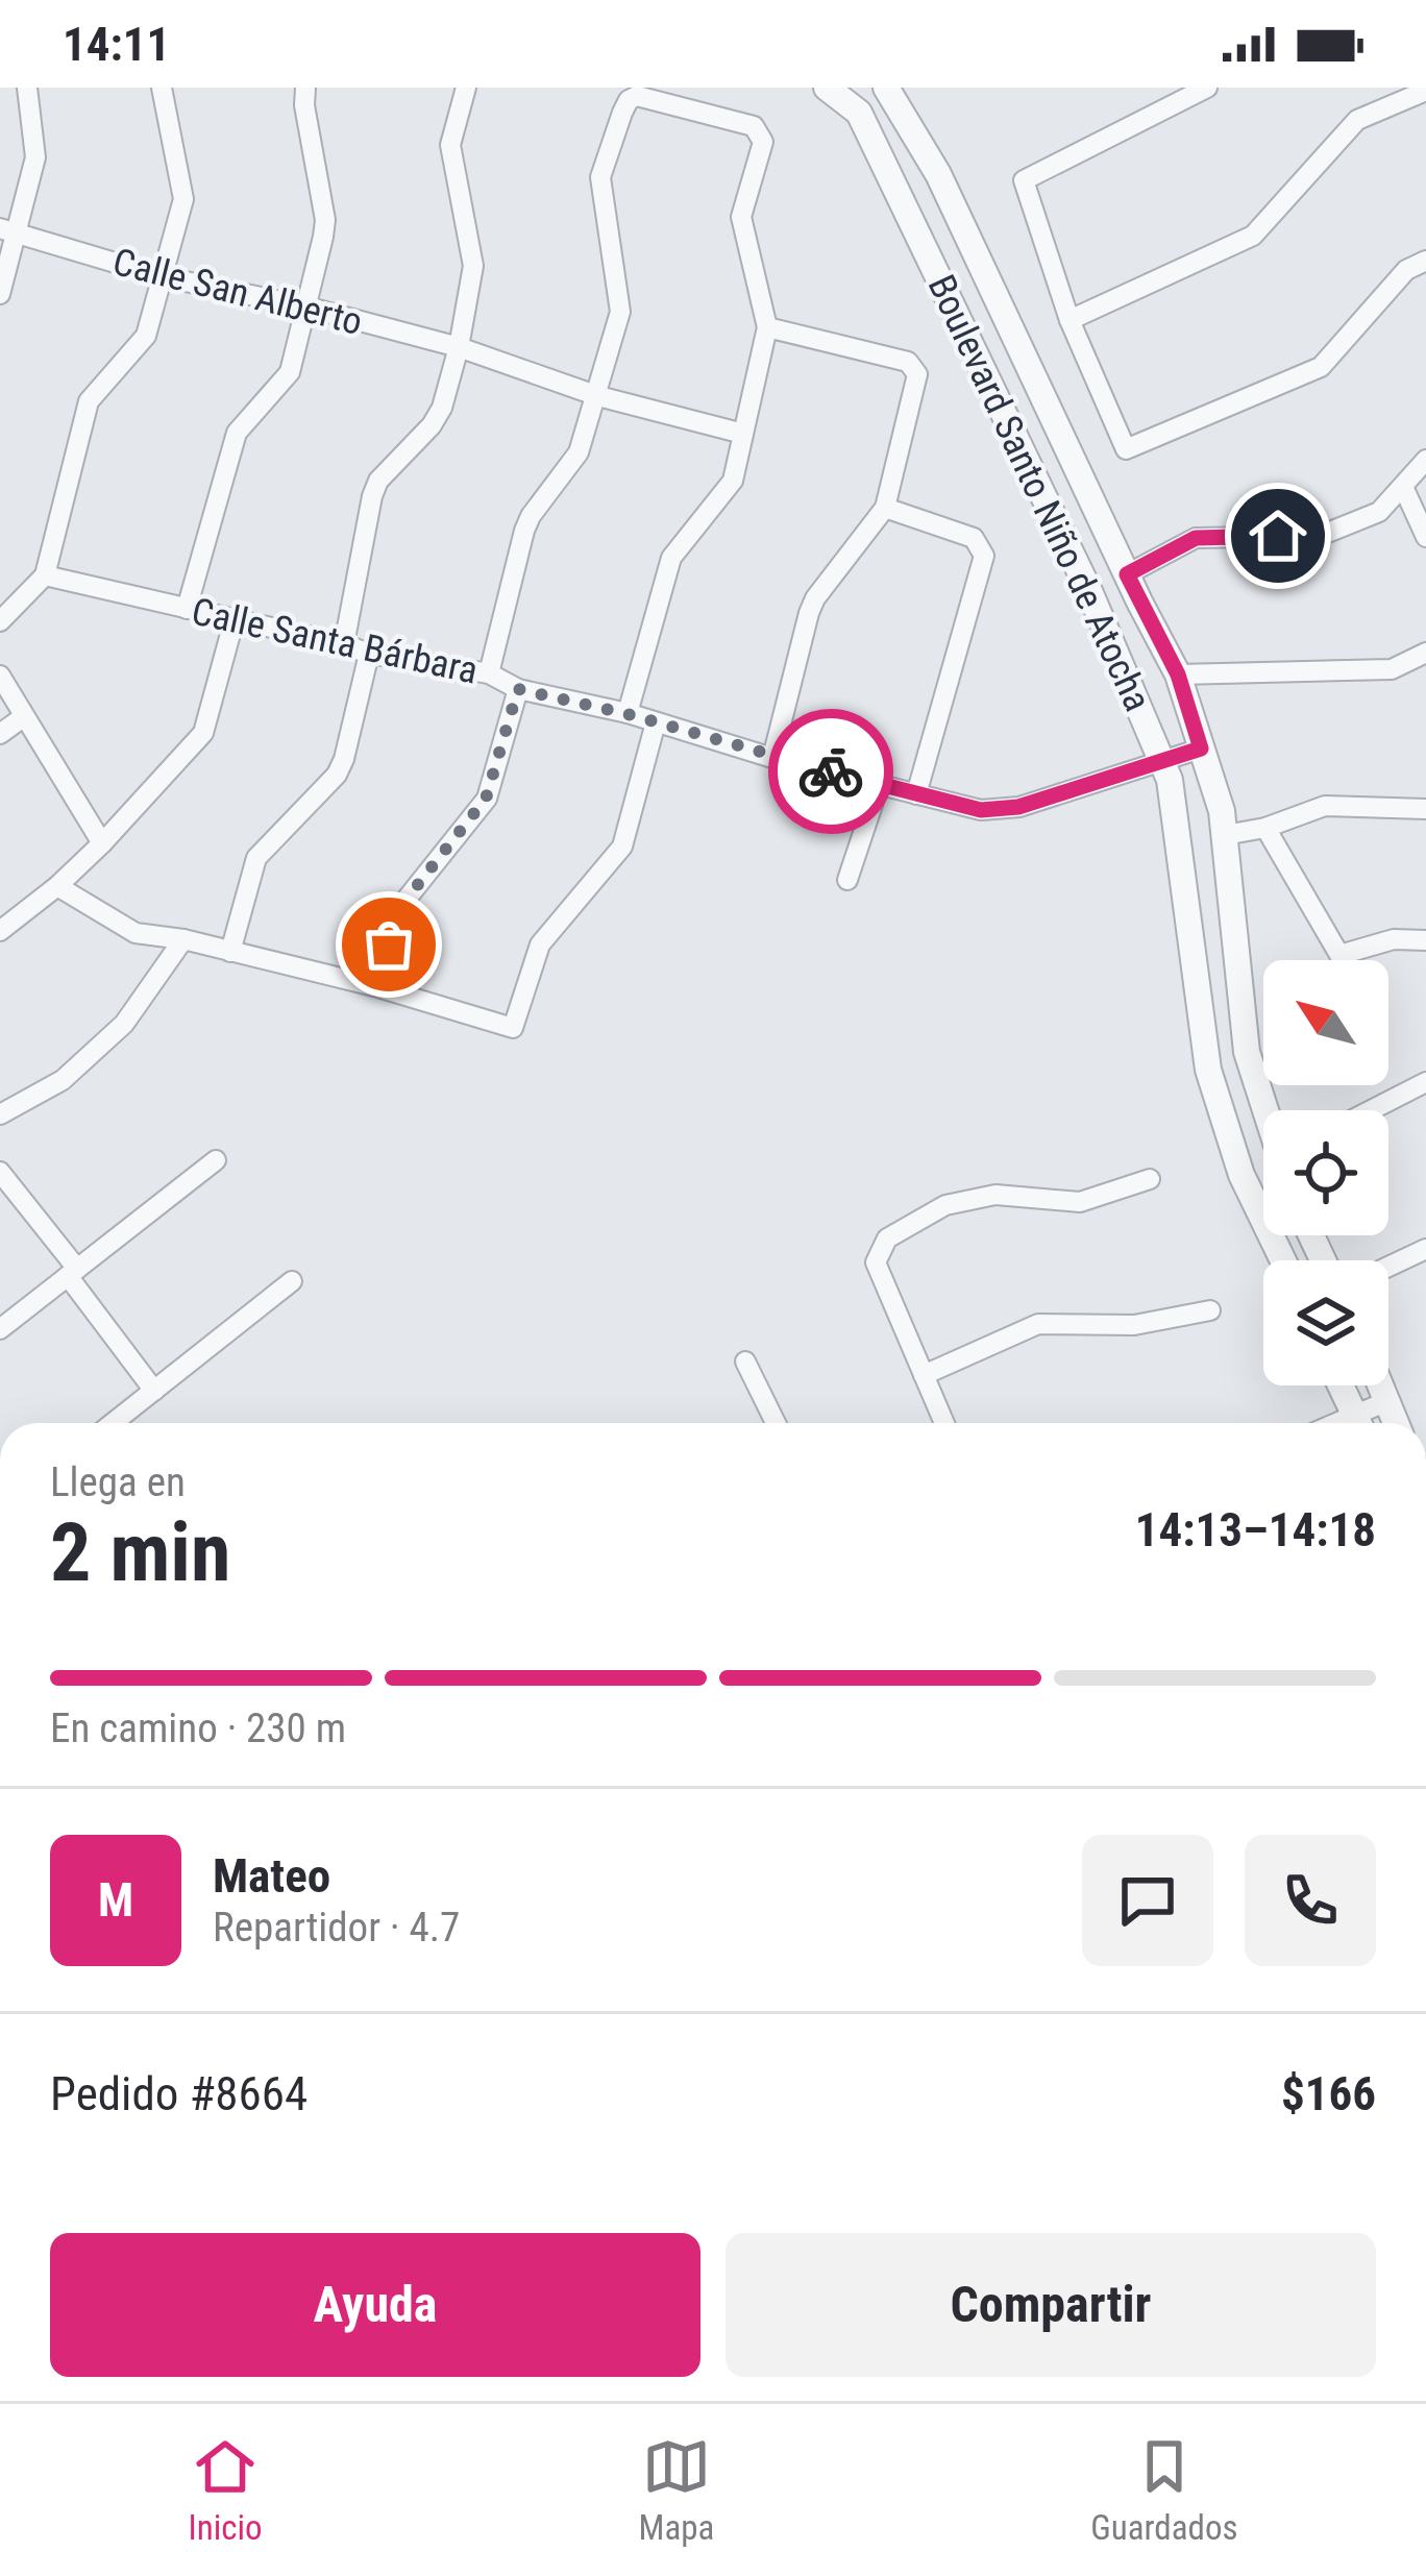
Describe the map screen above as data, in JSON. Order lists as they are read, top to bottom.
{
  "streets": {
    "street": ["Calle San Alberto", "Boulevard Santo Niño de Atocha", "Calle Santa Bárbara"]
  },
  "crossings": [
    ["Boulevard Santo Niño de Atocha", "Calle Santa Bárbara"]
  ],
  "north": "top left",
  "page": {
    "status": "14:11",
    "heading": ["2 min", "Llega en", "14:13–14:18"],
    "panel": [
      "Mateo",
      "Repartidor · 4.7",
      "Pedido #8664",
      "$166"
    ],
    "bar": "En camino · 230 m",
    "round": "M",
    "buttons": ["Ayuda", "Compartir"],
    "tabs": ["Inicio", "Mapa", "Guardados"]
  }
}
